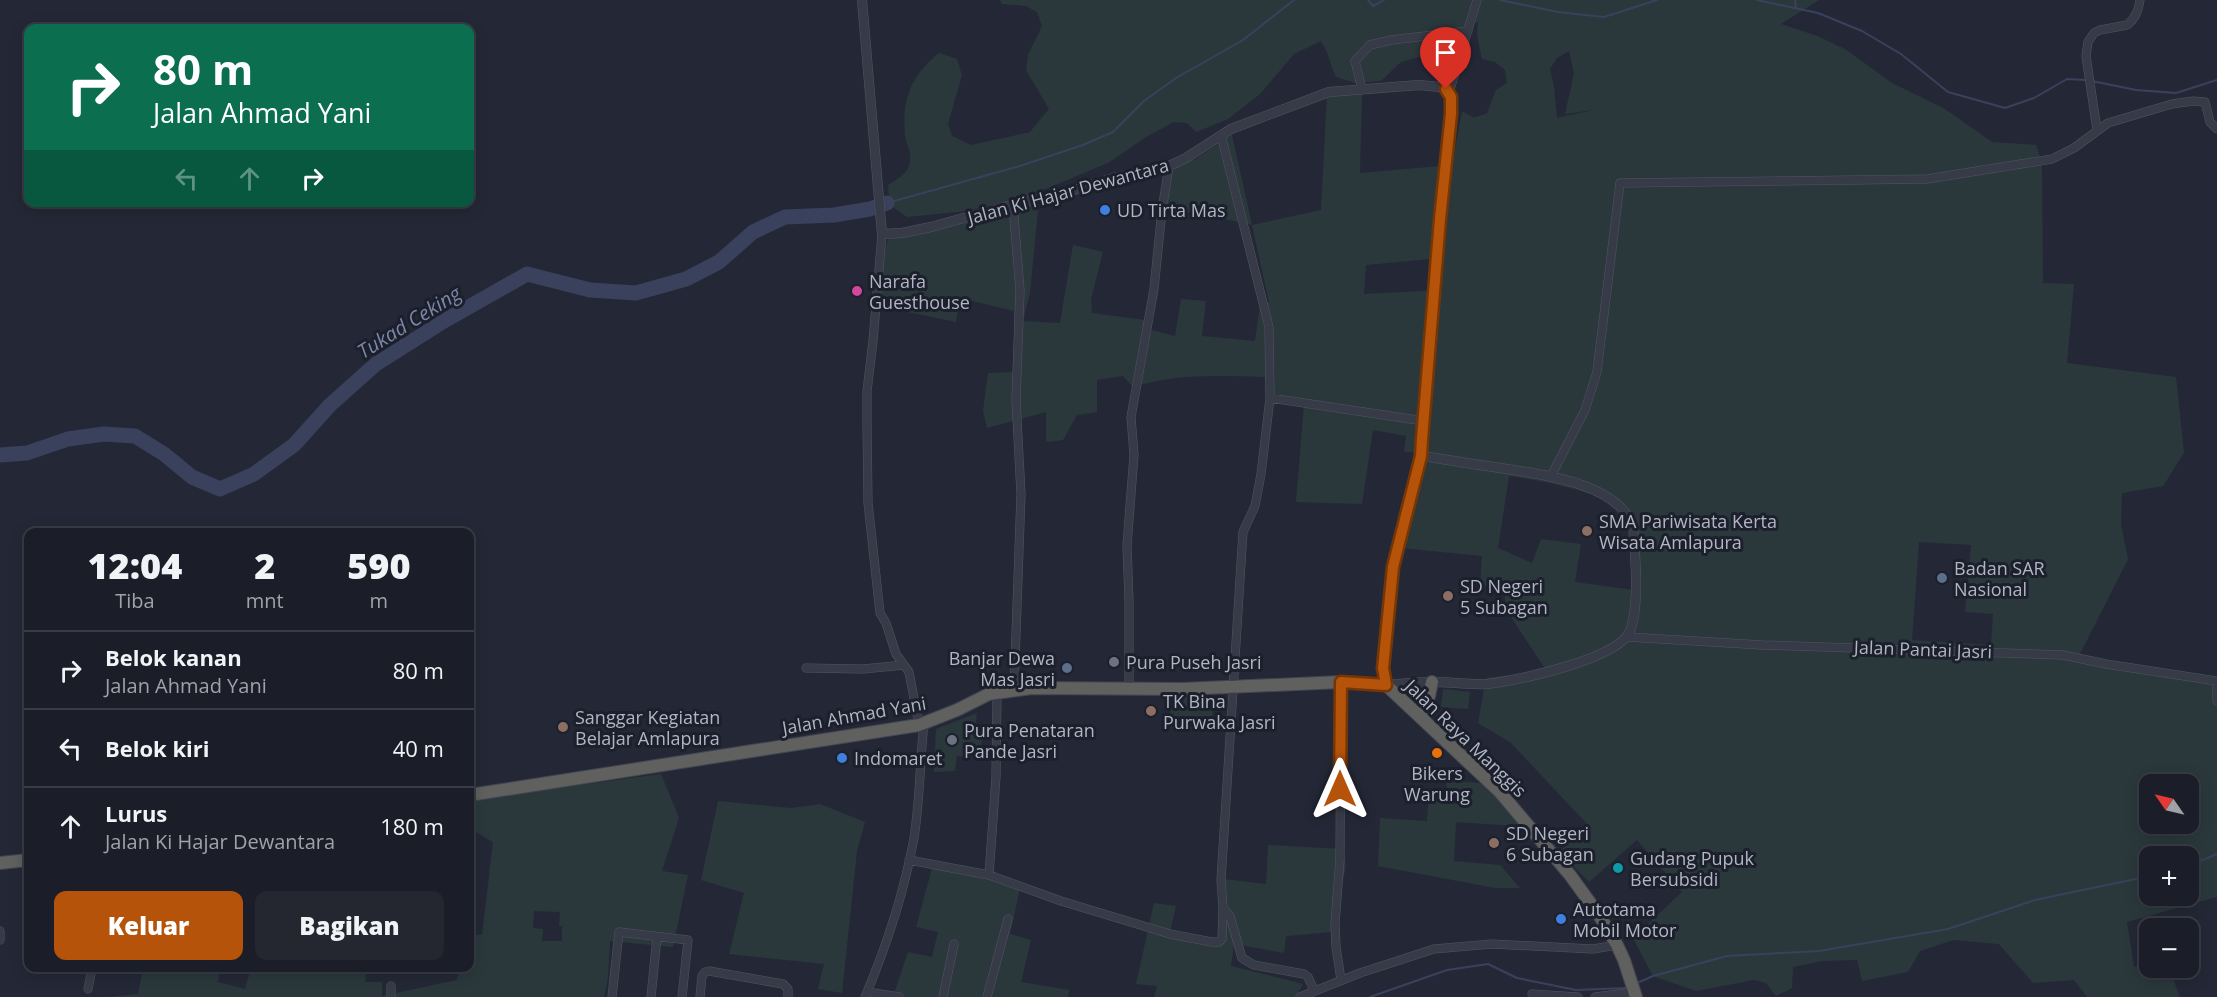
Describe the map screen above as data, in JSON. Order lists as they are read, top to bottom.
{
  "streets": {
    "highway": ["Jalan Ahmad Yani", "Jalan Raya Manggis"],
    "street": ["Jalan Ki Hajar Dewantara", "Jalan Pantai Jasri"]
  },
  "crossings": [
    ["Jalan Ahmad Yani", "Jalan Raya Manggis"]
  ],
  "water": ["Tukad Ceking"],
  "places": [
    "UD Tirta Mas",
    "Narafa Guesthouse",
    "SMA Pariwisata Kerta Wisata Amlapura",
    "Badan SAR Nasional",
    "SD Negeri 5 Subagan",
    "Pura Puseh Jasri",
    "Banjar Dewa Mas Jasri",
    "TK Bina Purwaka Jasri",
    "Sanggar Kegiatan Belajar Amlapura",
    "Pura Penataran Pande Jasri",
    "Bikers Warung",
    "Indomaret",
    "SD Negeri 6 Subagan",
    "Gudang Pupuk Bersubsidi",
    "Autotama Mobil Motor"
  ],
  "north": "top left",
  "page": {
    "turn": ["80 m", "Jalan Ahmad Yani"],
    "eta": [
      "12:04",
      "Tiba",
      "2",
      "mnt",
      "590",
      "m"
    ],
    "list": [
      {
        "name": "Belok kanan",
        "note": "Jalan Ahmad Yani",
        "value": "80 m"
      },
      {
        "name": "Belok kiri",
        "value": "40 m"
      },
      {
        "name": "Lurus",
        "note": "Jalan Ki Hajar Dewantara",
        "value": "180 m"
      }
    ],
    "map_buttons": ["+", "−"],
    "buttons": ["Keluar", "Bagikan"]
  }
}
